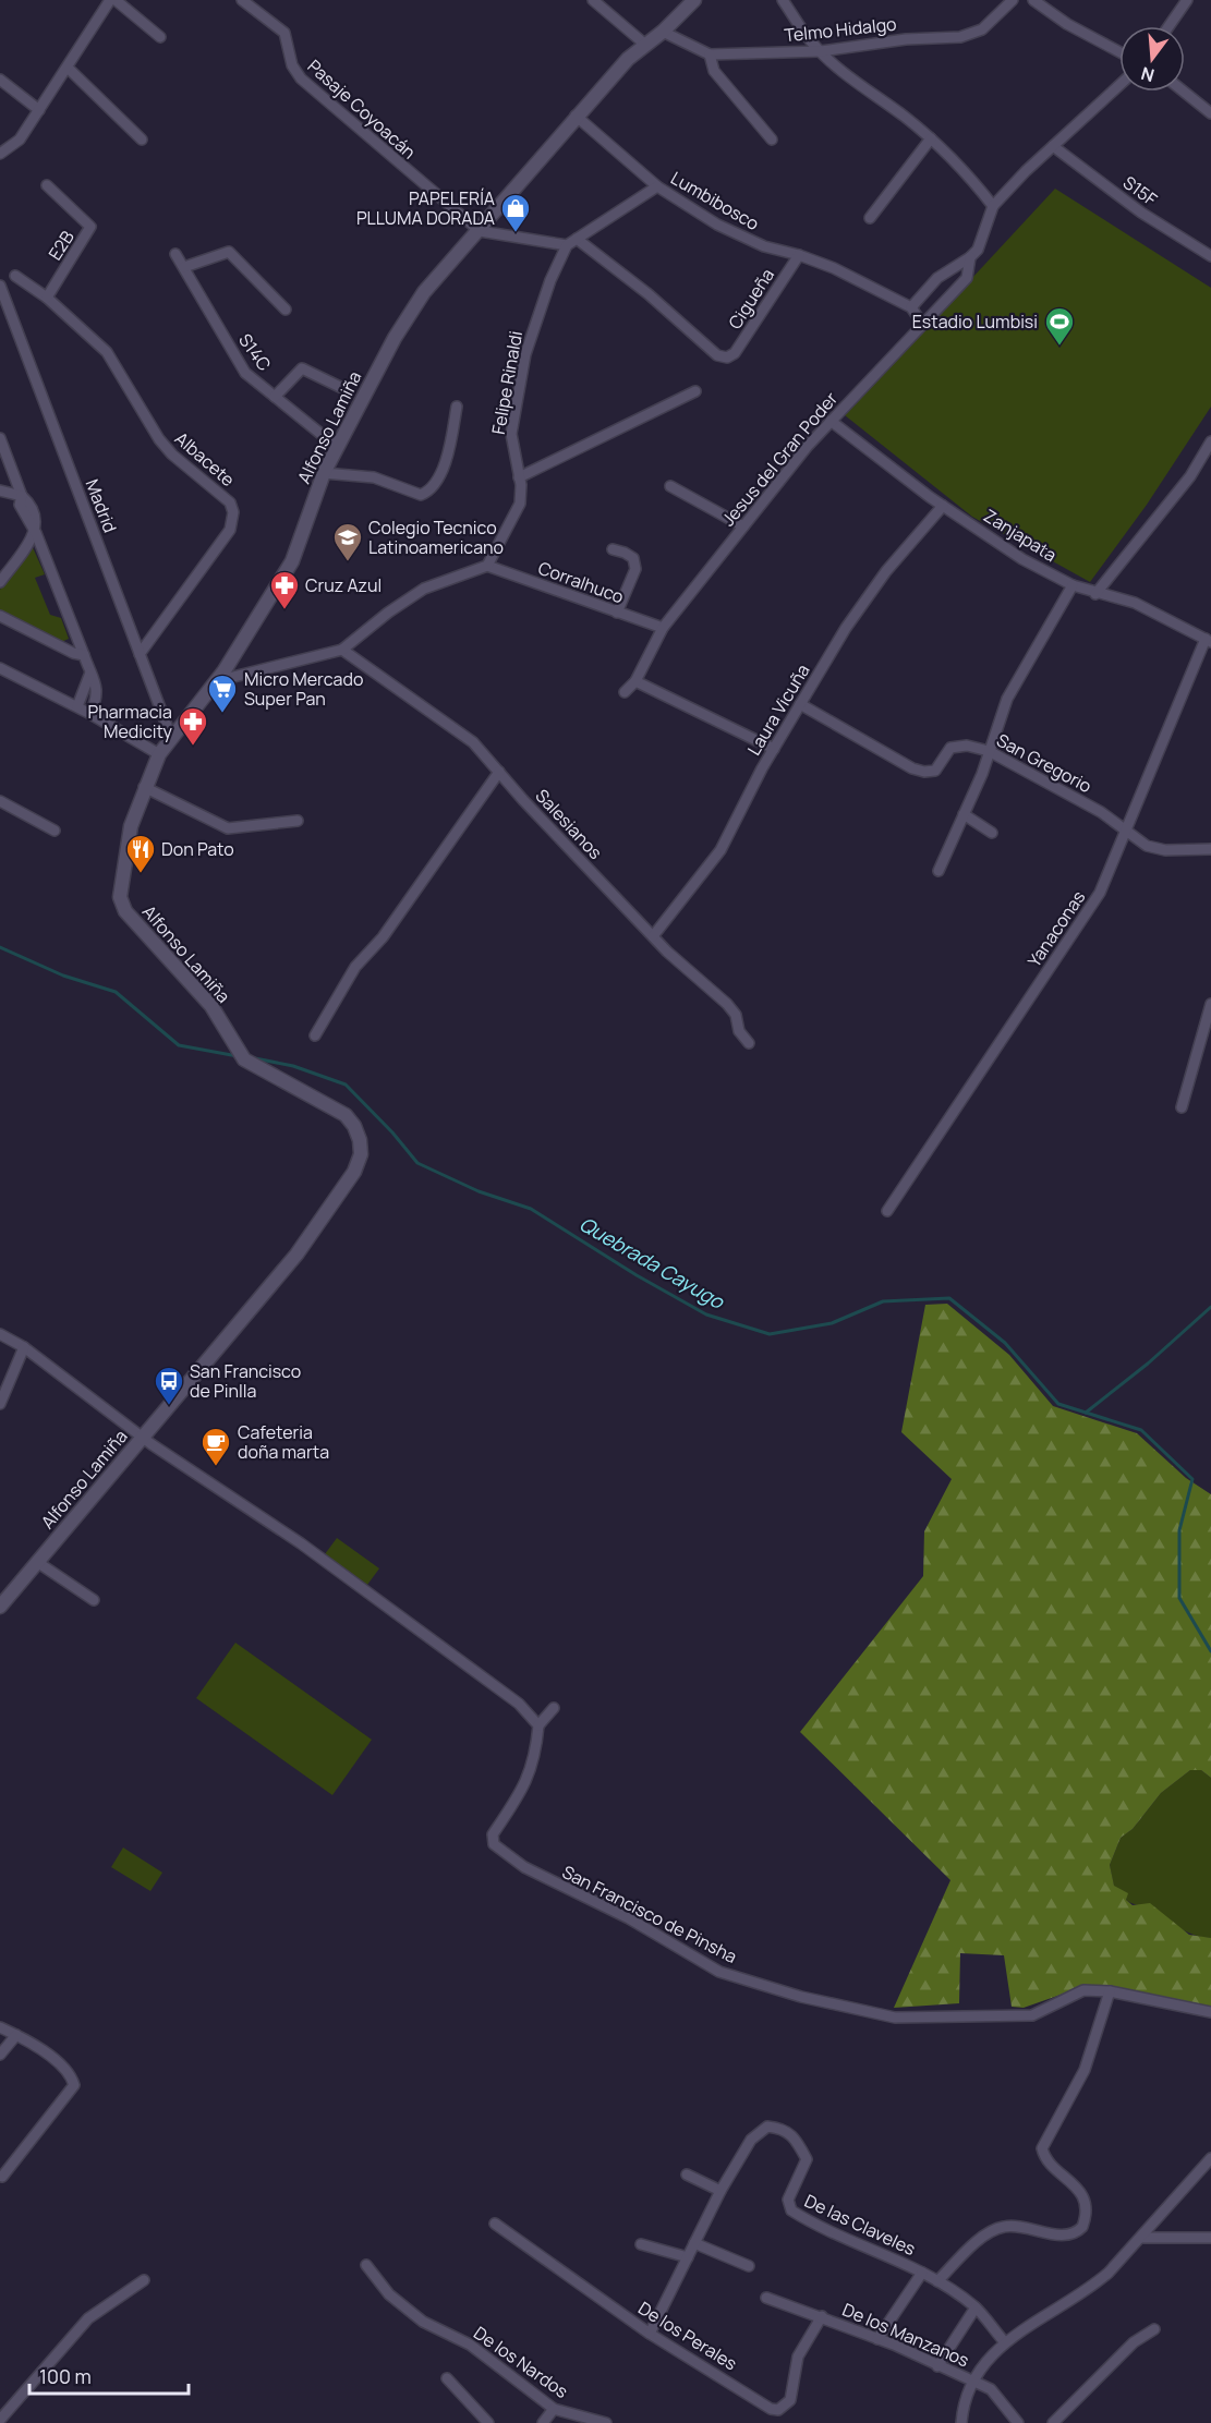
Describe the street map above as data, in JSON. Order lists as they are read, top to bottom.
{
  "streets": {
    "street": [
      "Telmo Hidalgo",
      "Pasaje Coyoacán",
      "S15F",
      "Lumbibosco",
      "E2B",
      "Cigueña",
      "S14C",
      "Felipe Rinaldi",
      "Alfonso Lamiña",
      "Albacete",
      "Jesus del Gran Poder",
      "Madrid",
      "Zanjapata",
      "Corralhuco",
      "Laura Vicuña",
      "San Gregorio",
      "Salesianos",
      "Yanaconas",
      "San Francisco de Pinsha",
      "De las Claveles",
      "De los Manzanos",
      "De los Perales",
      "De los Nardos"
    ]
  },
  "crossings": [
    ["Telmo Hidalgo", "Alfonso Lamiña"],
    ["Pasaje Coyoacán", "Alfonso Lamiña"],
    ["S15F", "Jesus del Gran Poder"],
    ["Lumbibosco", "Cigueña"],
    ["Lumbibosco", "Alfonso Lamiña"],
    ["Lumbibosco", "Jesus del Gran Poder"],
    ["E2B", "Albacete"],
    ["S14C", "Alfonso Lamiña"],
    ["Felipe Rinaldi", "Corralhuco"],
    ["Alfonso Lamiña", "Madrid"],
    ["Albacete", "Madrid"],
    ["Jesus del Gran Poder", "Zanjapata"],
    ["Jesus del Gran Poder", "Corralhuco"],
    ["Zanjapata", "Laura Vicuña"],
    ["Zanjapata", "Yanaconas"],
    ["Laura Vicuña", "San Gregorio"],
    ["Laura Vicuña", "Salesianos"],
    ["San Gregorio", "Yanaconas"],
    ["De las Claveles", "De los Perales"],
    ["De los Manzanos", "De los Perales"]
  ],
  "water": ["Quebrada Cayugo"],
  "places": {
    "shop": ["PAPELERÍA PLLUMA DORADA"],
    "sports": ["Estadio Lumbisi"],
    "school or university": ["Colegio Tecnico Latinoamericano"],
    "pharmacy": ["Cruz Azul", "Pharmacia Medicity"],
    "supermarket": ["Micro Mercado Super Pan"],
    "restaurant": ["Don Pato"],
    "bus stop": ["San Francisco de Pinlla"],
    "cafe": ["Cafeteria doña marta"]
  },
  "scale_bar": "100 m",
  "north": "bottom"
}
